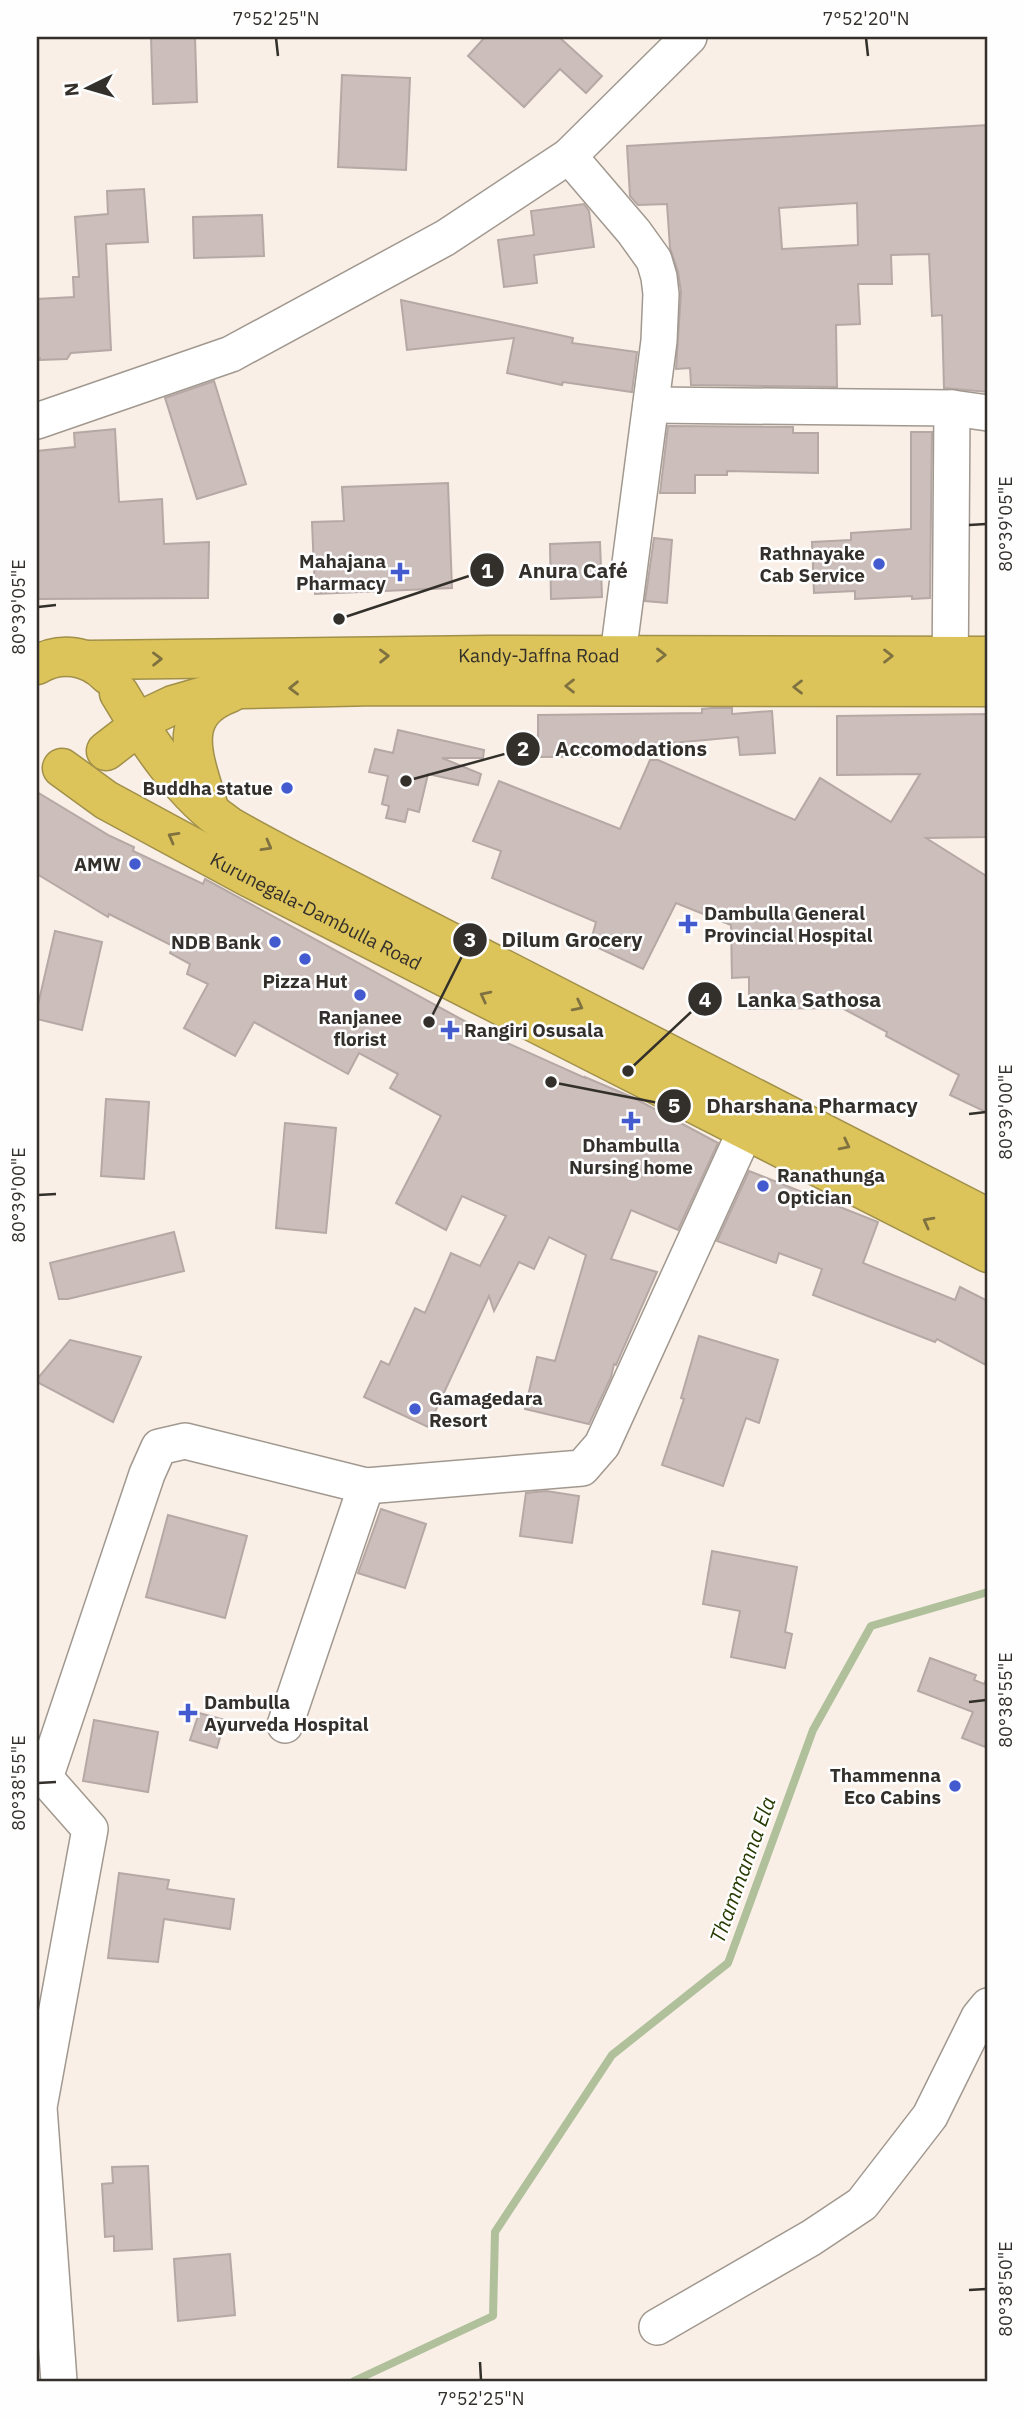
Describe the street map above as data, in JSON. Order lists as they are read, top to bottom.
{
  "streets": {
    "highway": ["Kandy-Jaffna Road", "Kurunegala-Dambulla Road"]
  },
  "crossings": [
    ["Kandy-Jaffna Road", "Kurunegala-Dambulla Road"]
  ],
  "water": ["Thammanna Ela"],
  "places": {
    "other": [
      "Rathnayake Cab Service",
      "Anura Café",
      "Accomodations",
      "Buddha statue",
      "AMW",
      "NDB Bank",
      "Pizza Hut",
      "Ranjanee florist",
      "Dilum Grocery",
      "Lanka Sathosa",
      "Dharshana Pharmacy",
      "Ranathunga Optician",
      "Gamagedara Resort",
      "Thammenna Eco Cabins"
    ],
    "health": [
      "Mahajana Pharmacy",
      "Dambulla General Provincial Hospital",
      "Rangiri Osusala",
      "Dhambulla Nursing home",
      "Dambulla Ayurveda Hospital"
    ]
  },
  "north": "left",
  "coordinates": [
    "7°52'25\"N",
    "7°52'20\"N",
    "80°39'05\"E",
    "80°39'00\"E",
    "80°38'55\"E",
    "80°38'50\"E"
  ]
}
